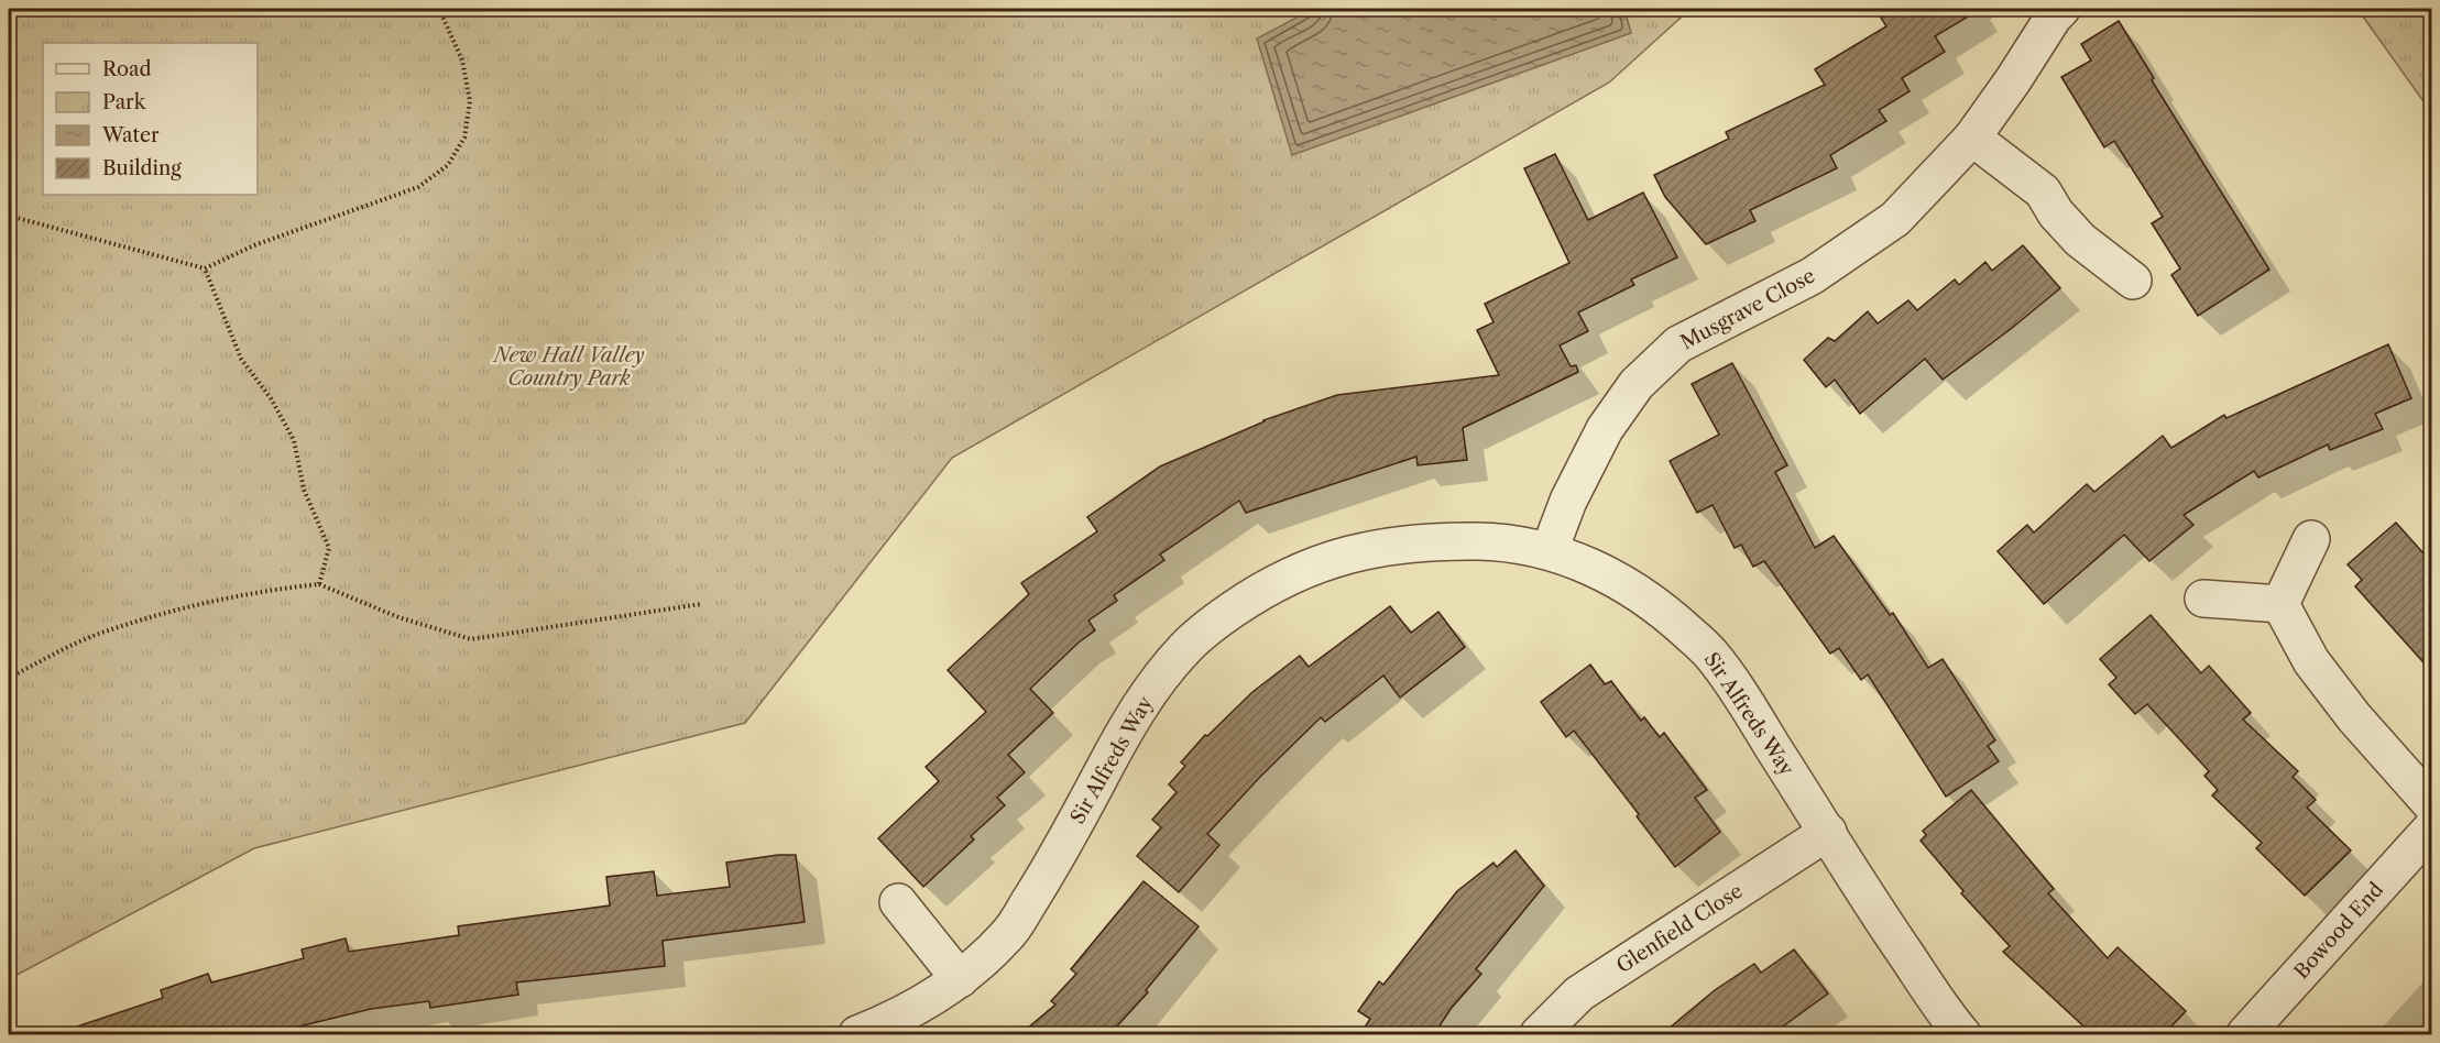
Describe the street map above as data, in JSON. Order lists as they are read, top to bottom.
{
  "streets": {
    "street": [
      "Musgrave Close",
      "Sir Alfreds Way",
      "Glenfield Close",
      "Bowood End"
    ]
  },
  "crossings": [
    ["Musgrave Close", "Sir Alfreds Way"],
    ["Sir Alfreds Way", "Glenfield Close"]
  ],
  "parks": ["New Hall Valley Country Park"],
  "legend": [
    "Road",
    "Park",
    "Water",
    "Building"
  ]
}
